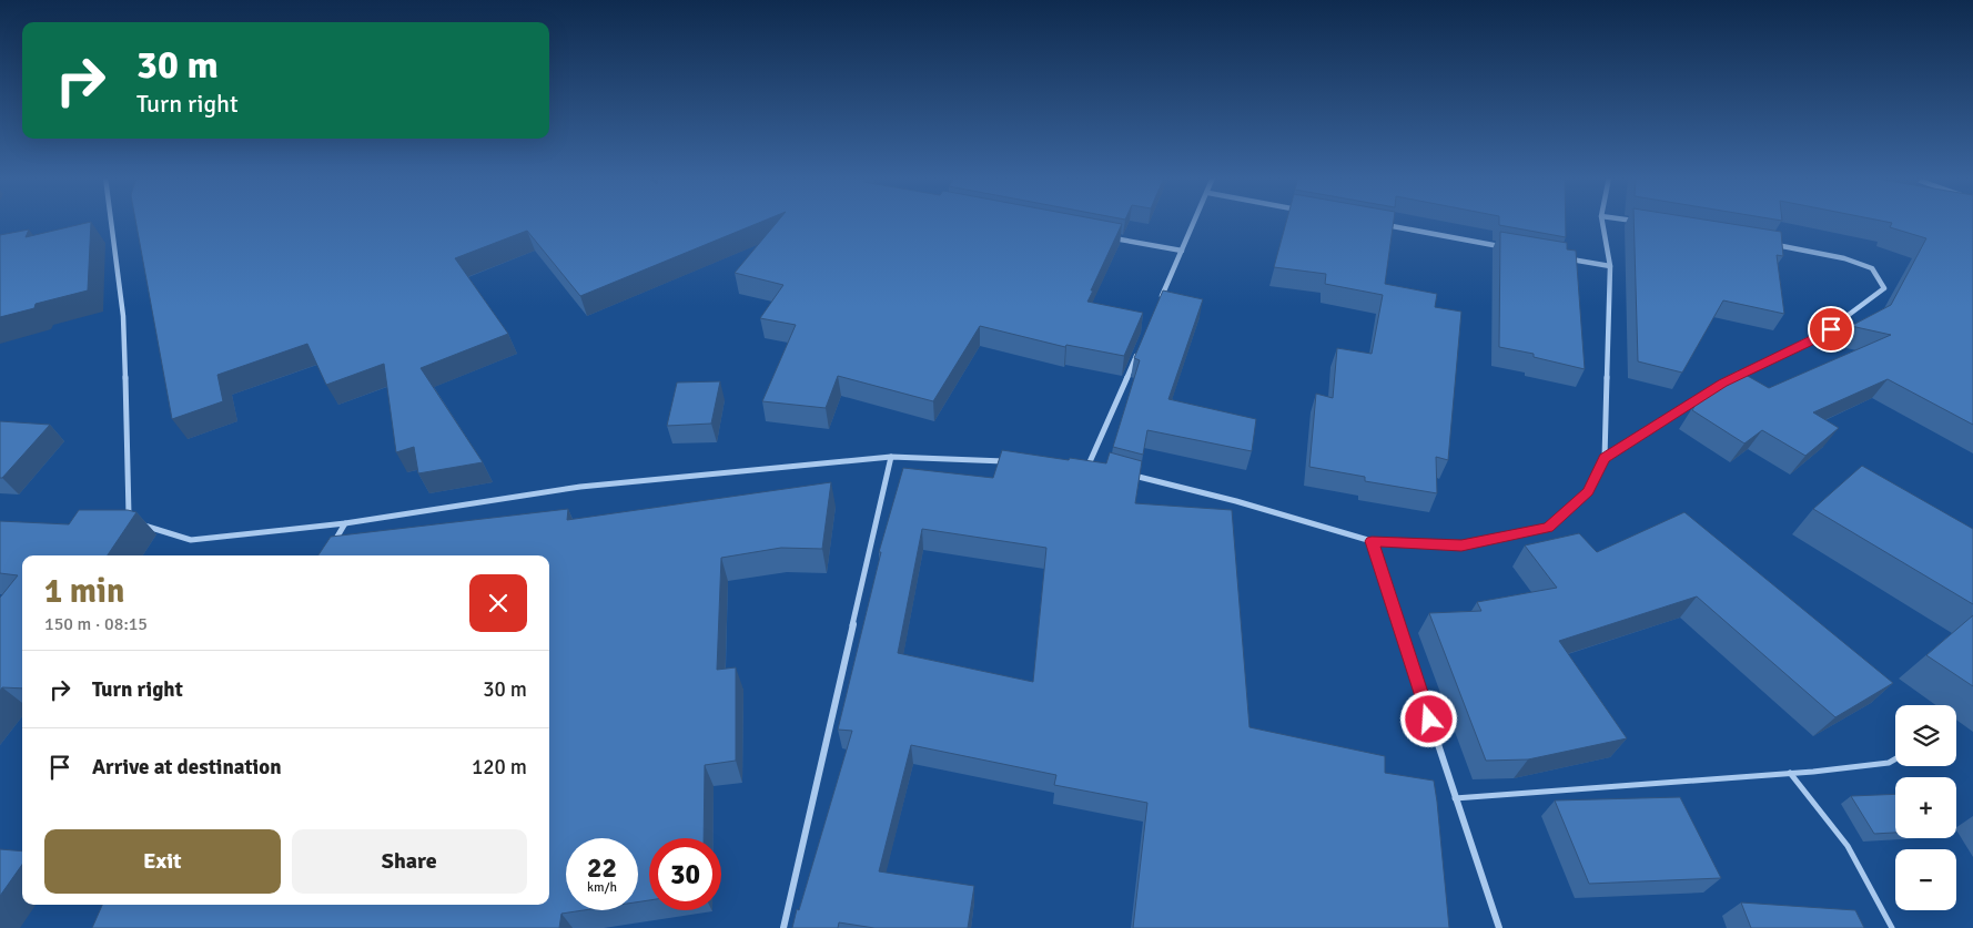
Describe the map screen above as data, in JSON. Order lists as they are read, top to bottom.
{
  "page": {
    "turn": ["30 m", "Turn right"],
    "heading": ["1 min", "150 m · 08:15"],
    "list": [
      {
        "name": "Turn right",
        "value": "30 m"
      },
      {
        "name": "Arrive at destination",
        "value": "120 m"
      }
    ],
    "map_buttons": ["+", "−"],
    "buttons": ["Exit", "Share"],
    "speed": "22 km/h",
    "limit": "30"
  }
}
